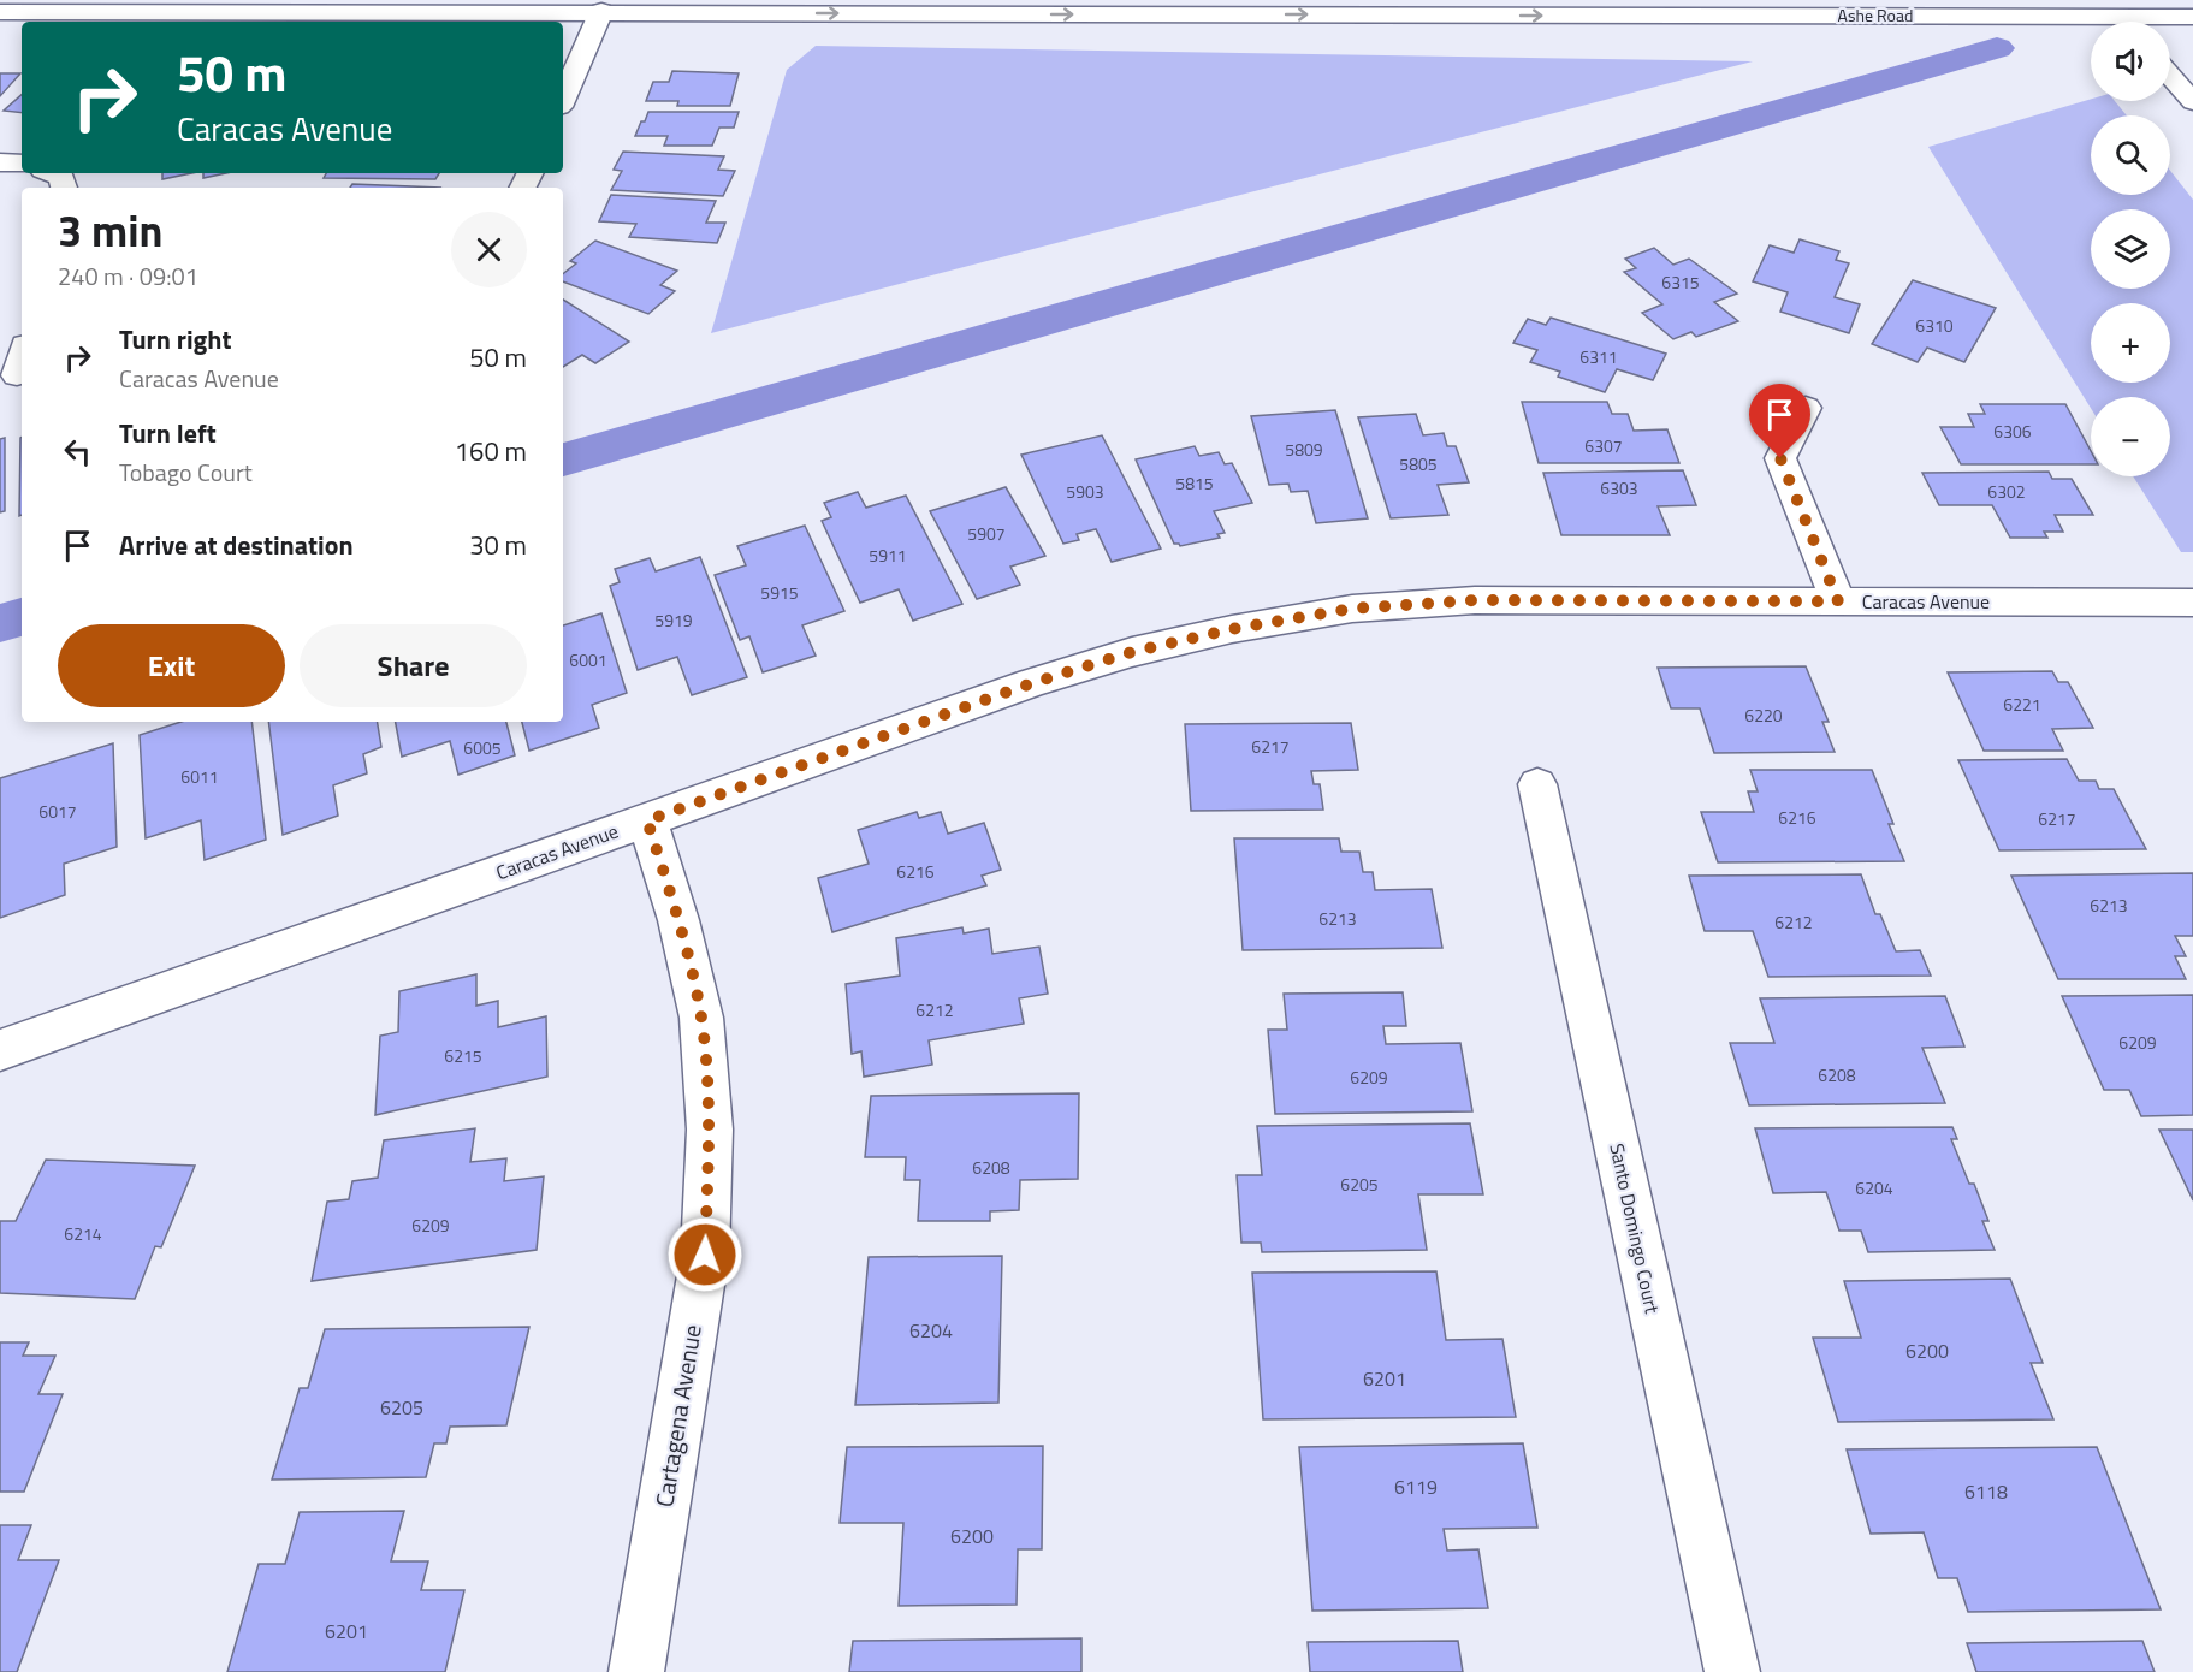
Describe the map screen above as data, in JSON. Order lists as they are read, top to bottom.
{
  "streets": {
    "street": [
      "Ashe Road",
      "Caracas Avenue",
      "Santo Domingo Court",
      "Cartagena Avenue"
    ]
  },
  "crossings": [
    ["Caracas Avenue", "Cartagena Avenue"]
  ],
  "one_way": ["Ashe Road"],
  "house_numbers": [
    "6315",
    "6310",
    "6311",
    "6306",
    "6307",
    "5809",
    "5805",
    "5815",
    "6303",
    "5903",
    "6302",
    "5907",
    "5911",
    "5915",
    "5919",
    "6001",
    "6221",
    "6220",
    "6217",
    "6005",
    "6011",
    "6017",
    "6216",
    "6217",
    "6216",
    "6213",
    "6213",
    "6212",
    "6212",
    "6209",
    "6215",
    "6208",
    "6209",
    "6208",
    "6205",
    "6204",
    "6209",
    "6214",
    "6204",
    "6200",
    "6201",
    "6205",
    "6119",
    "6118",
    "6200",
    "6201"
  ],
  "page": {
    "map_buttons": ["+", "−"],
    "turn": ["50 m", "Caracas Avenue"],
    "heading": ["3 min", "240 m · 09:01"],
    "list": [
      {
        "name": "Turn right",
        "note": "Caracas Avenue",
        "value": "50 m"
      },
      {
        "name": "Turn left",
        "note": "Tobago Court",
        "value": "160 m"
      },
      {
        "name": "Arrive at destination",
        "value": "30 m"
      }
    ],
    "buttons": ["Exit", "Share"]
  }
}
